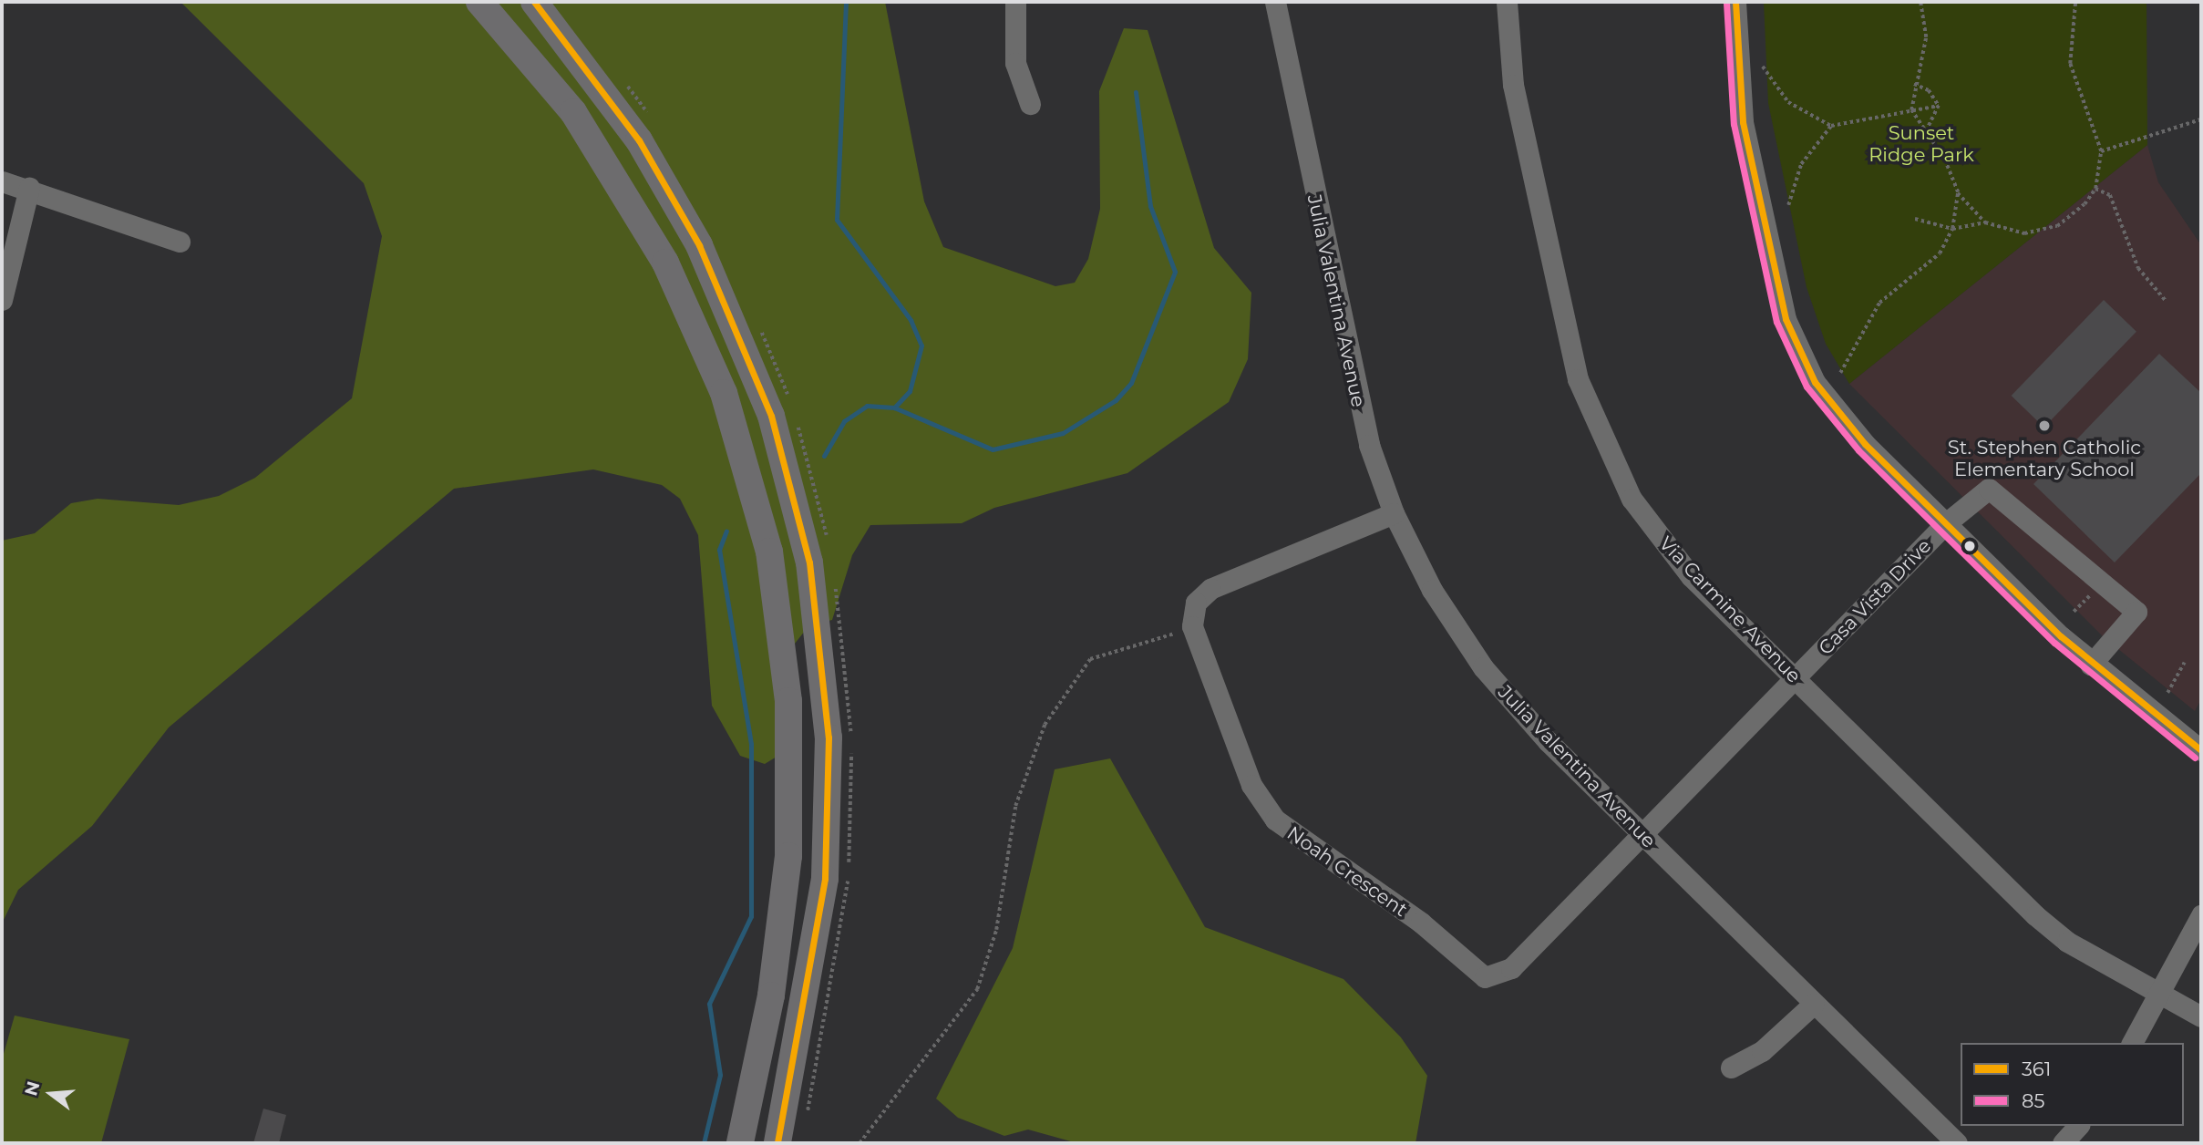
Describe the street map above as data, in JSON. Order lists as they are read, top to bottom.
{
  "streets": {
    "street": [
      "Julia Valentina Avenue",
      "Casa Vista Drive",
      "Via Carmine Avenue",
      "Noah Crescent"
    ]
  },
  "crossings": [
    ["Julia Valentina Avenue", "Casa Vista Drive"],
    ["Julia Valentina Avenue", "Noah Crescent"],
    ["Casa Vista Drive", "Via Carmine Avenue"],
    ["Casa Vista Drive", "Noah Crescent"]
  ],
  "parks": ["Sunset Ridge Park"],
  "places": ["St. Stephen Catholic Elementary School"],
  "lines": ["transit line 361", "transit line 85"],
  "legend": ["361", "85"],
  "north": "left"
}
